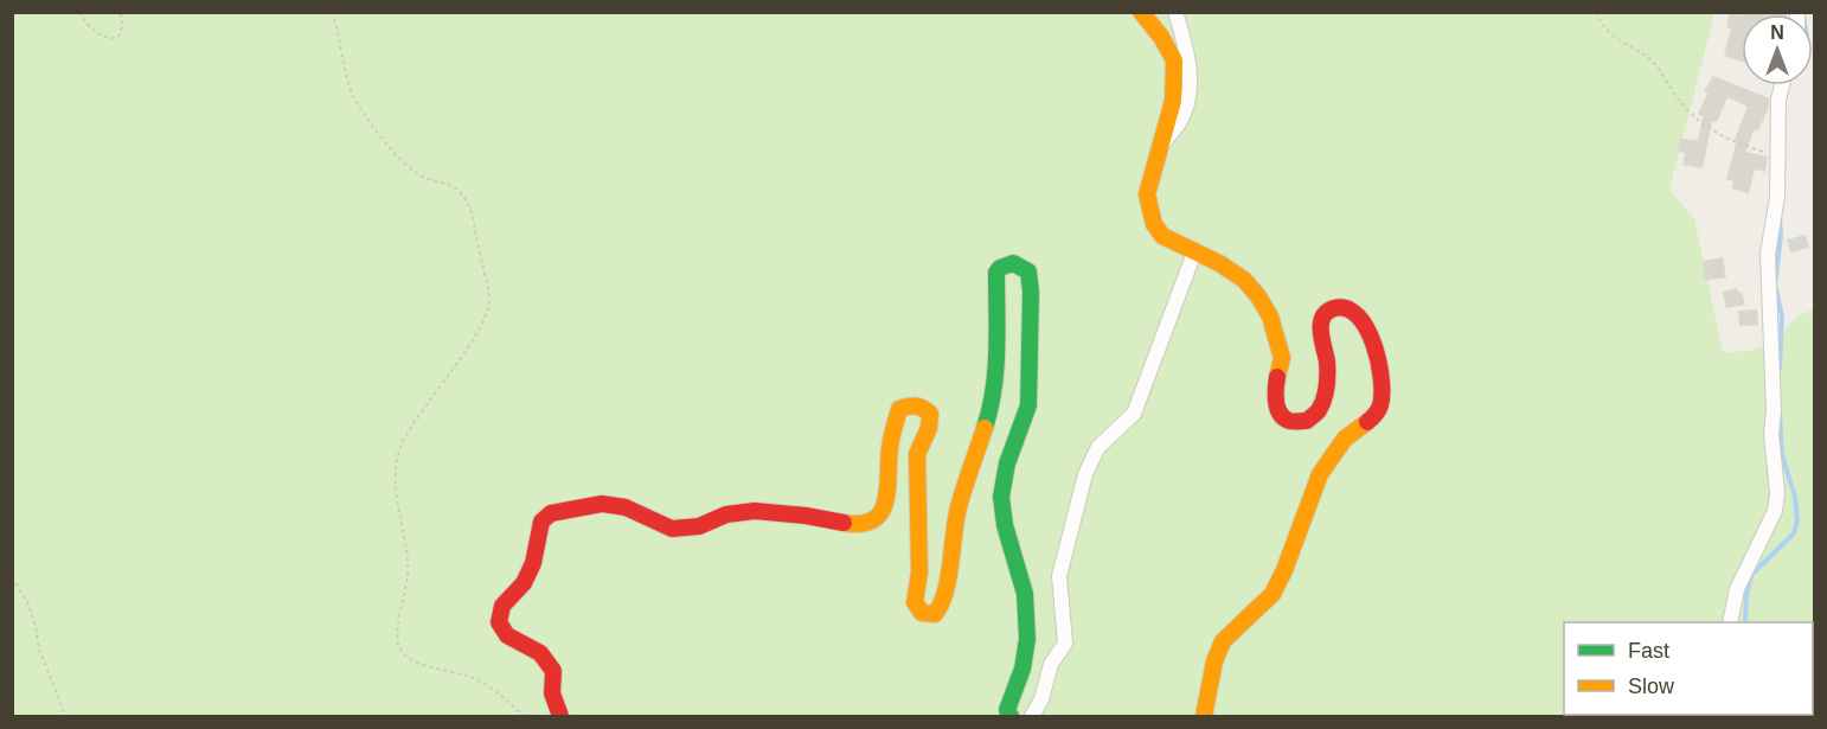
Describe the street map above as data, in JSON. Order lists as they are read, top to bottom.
{
  "legend": ["Fast", "Slow"],
  "north": "top"
}
